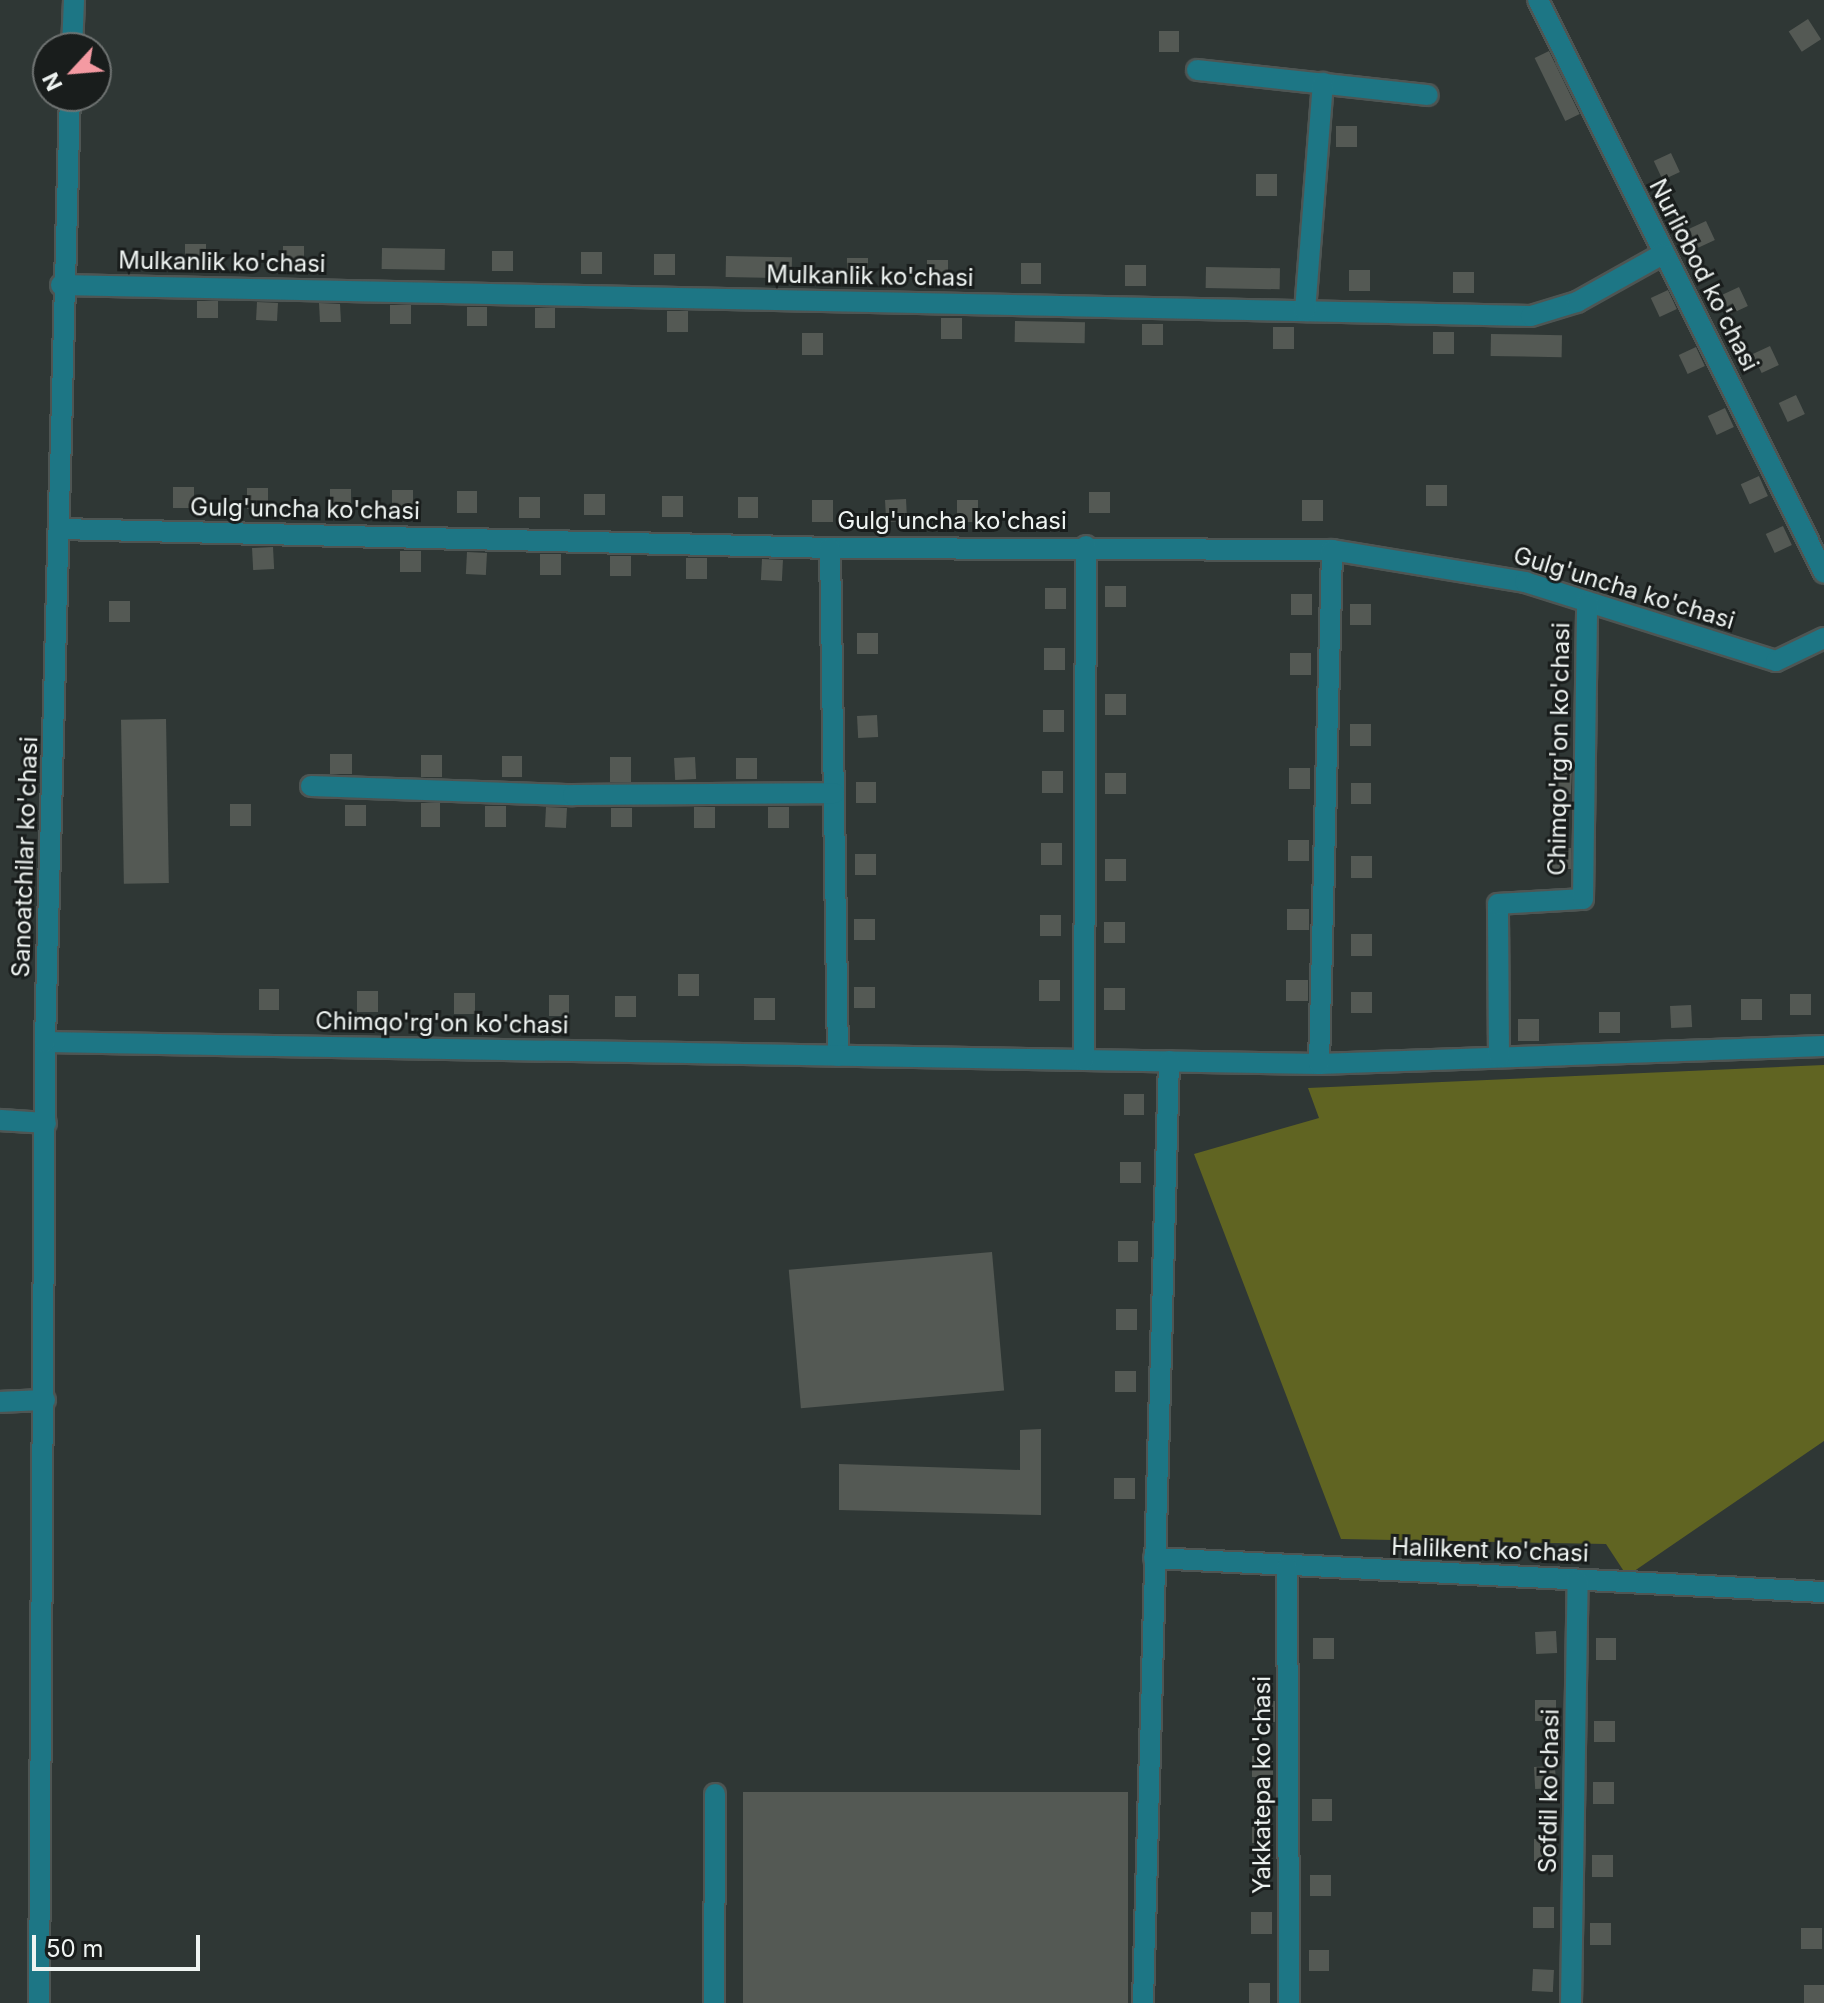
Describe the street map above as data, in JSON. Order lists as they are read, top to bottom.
{
  "streets": {
    "street": [
      "Mulkanlik ko'chasi",
      "Nurliobod ko'chasi",
      "Gulg'uncha ko'chasi",
      "Chimqo'rg'on ko'chasi",
      "Sanoatchilar ko'chasi",
      "Halilkent ko'chasi",
      "Yakkatepa ko'chasi",
      "Sofdil ko'chasi"
    ]
  },
  "crossings": [
    ["Mulkanlik ko'chasi", "Nurliobod ko'chasi"],
    ["Mulkanlik ko'chasi", "Sanoatchilar ko'chasi"],
    ["Gulg'uncha ko'chasi", "Chimqo'rg'on ko'chasi"],
    ["Gulg'uncha ko'chasi", "Sanoatchilar ko'chasi"],
    ["Chimqo'rg'on ko'chasi", "Sanoatchilar ko'chasi"],
    ["Halilkent ko'chasi", "Yakkatepa ko'chasi"],
    ["Halilkent ko'chasi", "Sofdil ko'chasi"]
  ],
  "scale_bar": "50 m",
  "north": "bottom left"
}
